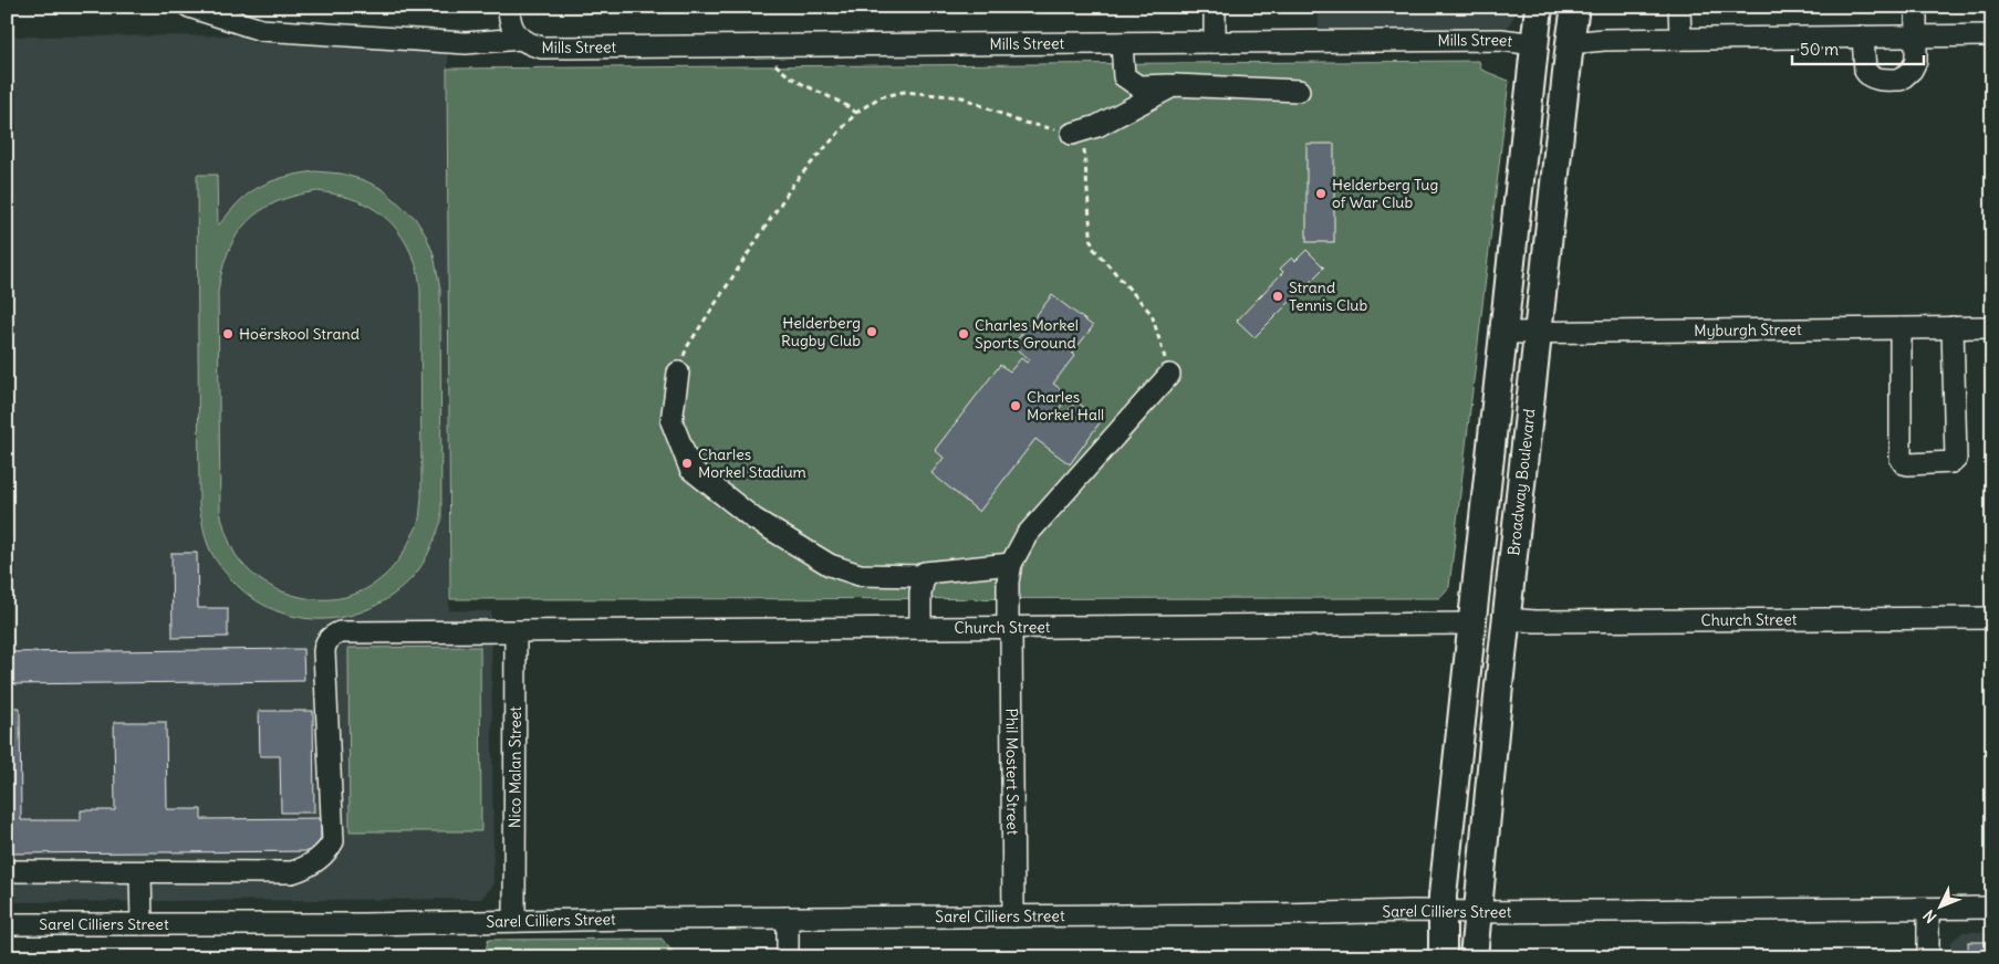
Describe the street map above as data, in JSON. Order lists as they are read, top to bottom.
{
  "streets": {
    "main road": ["Broadway Boulevard"],
    "street": [
      "Mills Street",
      "Myburgh Street",
      "Church Street",
      "Nico Malan Street",
      "Phil Mostert Street",
      "Sarel Cilliers Street"
    ]
  },
  "crossings": [
    ["Myburgh Street", "Broadway Boulevard"],
    ["Broadway Boulevard", "Church Street"],
    ["Broadway Boulevard", "Sarel Cilliers Street"],
    ["Church Street", "Nico Malan Street"],
    ["Church Street", "Phil Mostert Street"],
    ["Nico Malan Street", "Sarel Cilliers Street"],
    ["Phil Mostert Street", "Sarel Cilliers Street"]
  ],
  "places": [
    "Helderberg Tug of War Club",
    "Strand Tennis Club",
    "Helderberg Rugby Club",
    "Hoërskool Strand",
    "Charles Morkel Sports Ground",
    "Charles Morkel Hall",
    "Charles Morkel Stadium"
  ],
  "scale_bar": "50 m",
  "north": "bottom left"
}
